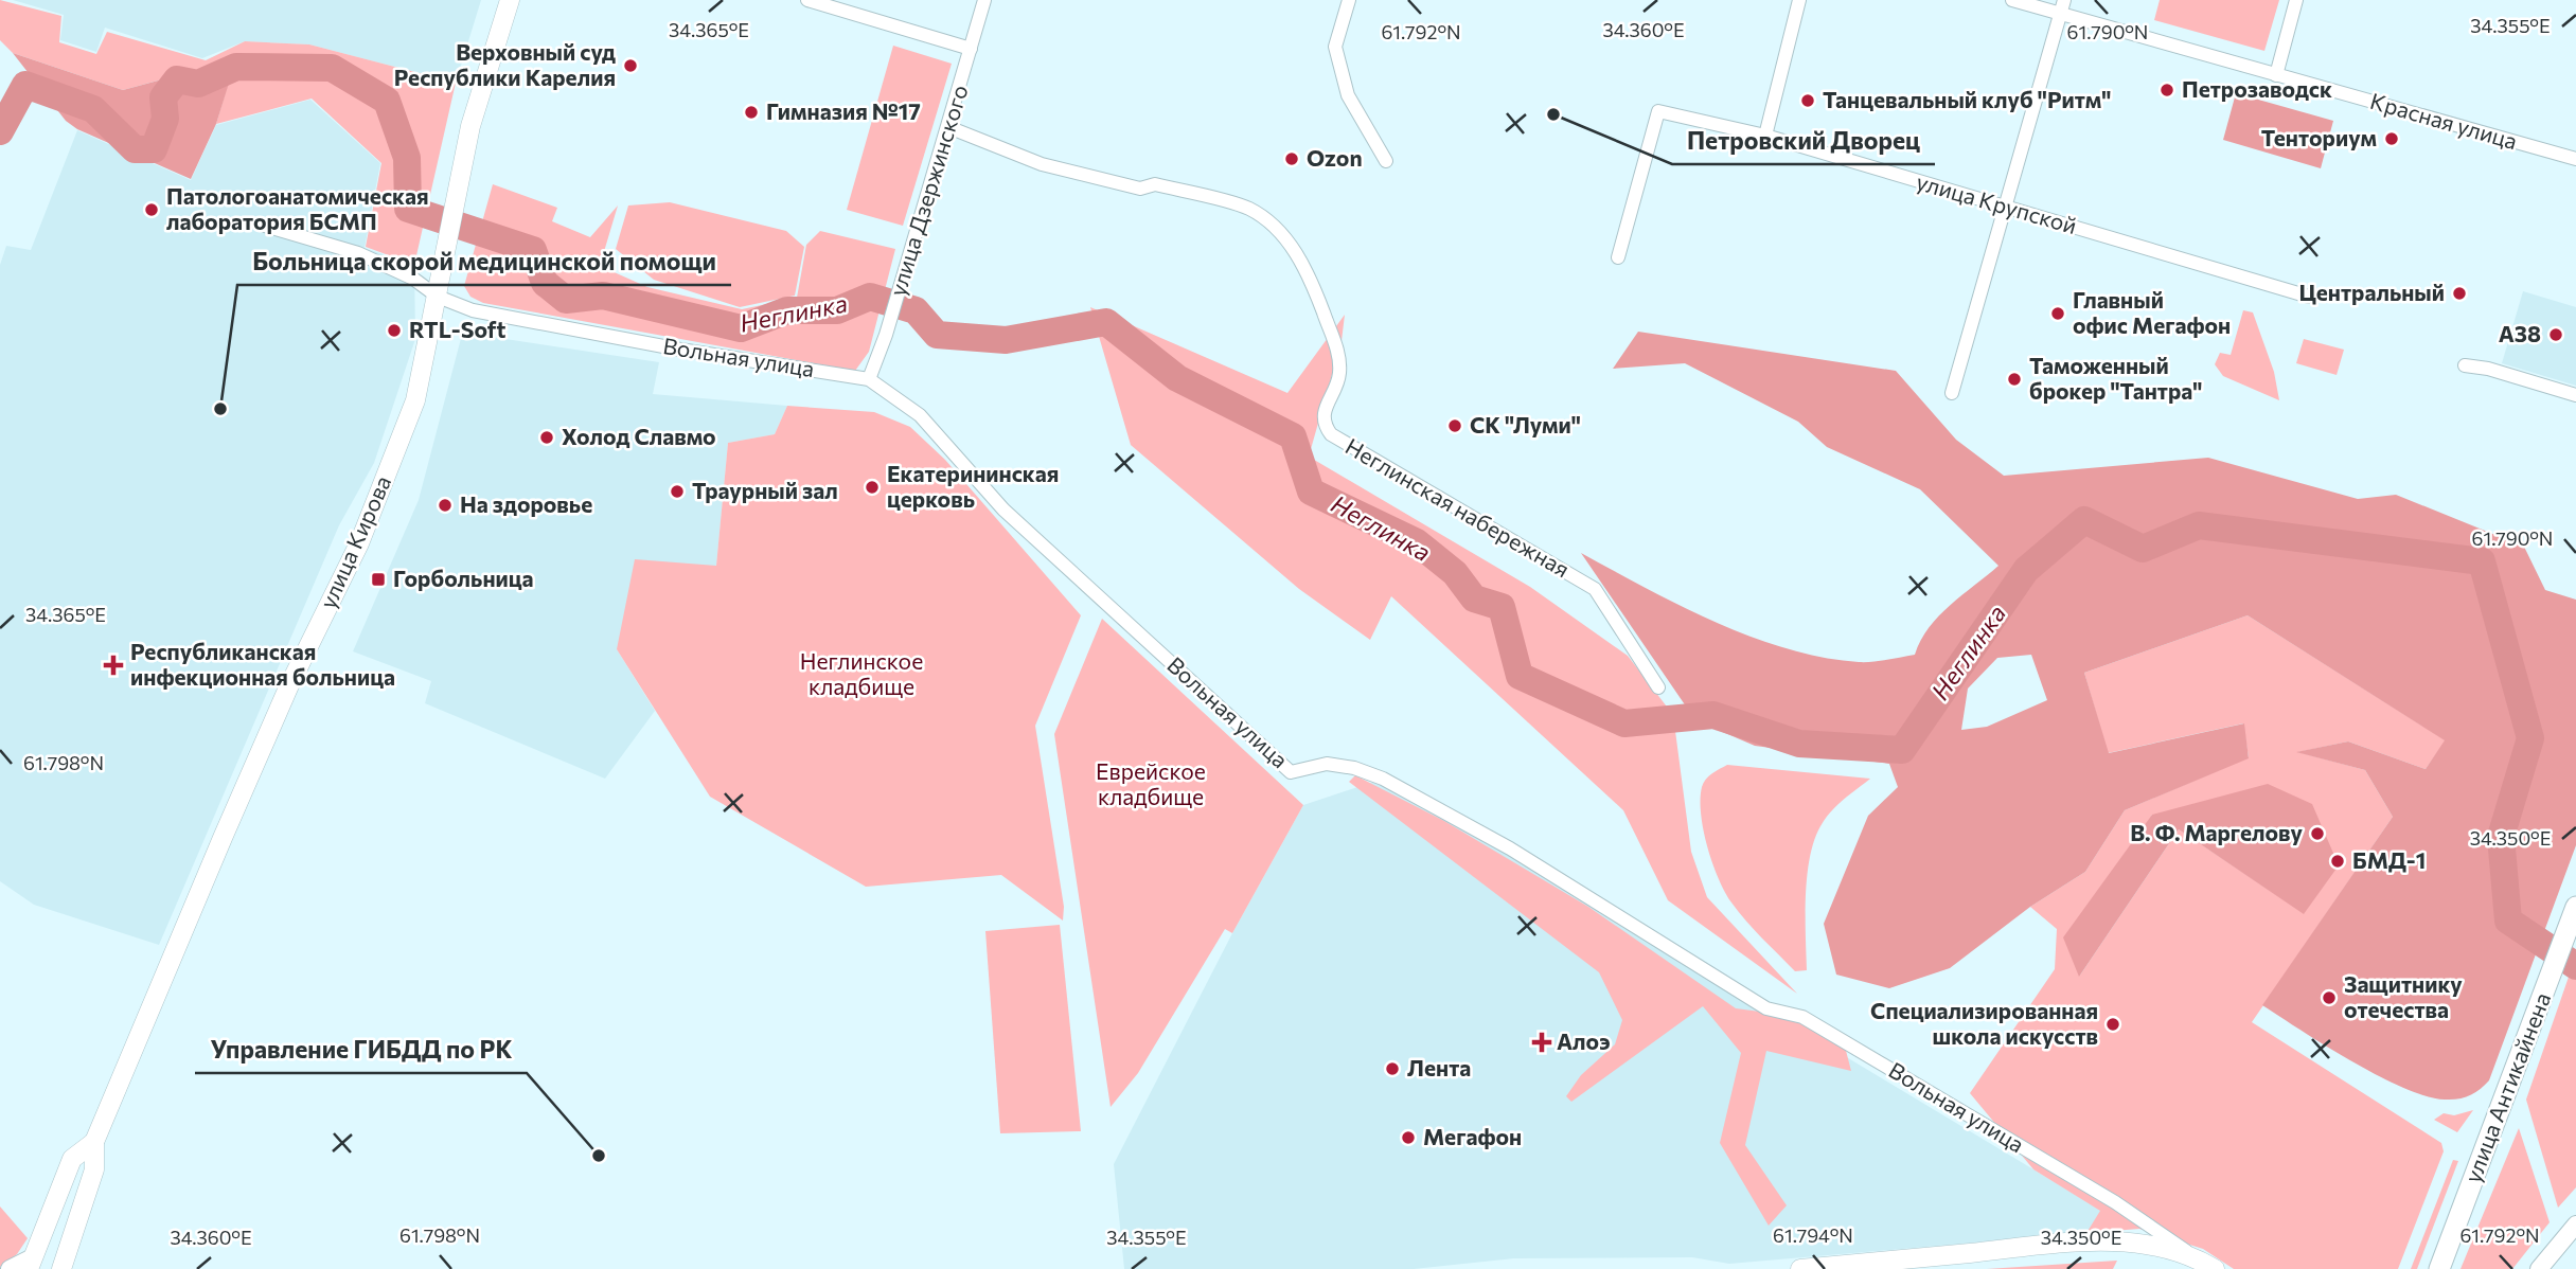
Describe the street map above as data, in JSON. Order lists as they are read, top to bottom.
{
  "streets": {
    "main road": ["улица Кирова", "улица Антикайнена"],
    "street": [
      "Красная улица",
      "улица Дзержинского",
      "улица Крупской",
      "Вольная улица",
      "Неглинская набережная"
    ]
  },
  "crossings": [
    ["улица Дзержинского", "Вольная улица"],
    ["улица Дзержинского", "Неглинская набережная"],
    ["Вольная улица", "улица Кирова"]
  ],
  "water": ["Неглинка"],
  "parks": ["Неглинское кладбище", "Еврейское кладбище"],
  "places": {
    "other": [
      "Верховный суд Республики Карелия",
      "Петрозаводск",
      "Танцевальный клуб \"Ритм\"",
      "Гимназия №17",
      "Петровский Дворец",
      "Тенториум",
      "Ozon",
      "Патологоанатомическая лаборатория БСМП",
      "Центральный",
      "Главный офис Мегафон",
      "RTL-Soft",
      "A38",
      "Таможенный брокер \"Тантра\"",
      "Больница скорой медицинской помощи",
      "СК \"Луми\"",
      "Холод Славмо",
      "Екатерининская церковь",
      "Траурный зал",
      "На здоровье",
      "В. Ф. Маргелову",
      "БМД-1",
      "Защитнику отечества",
      "Специализированная школа искусств",
      "Лента",
      "Мегафон",
      "Управление ГИБДД по РК"
    ],
    "transit": ["Горбольница"],
    "health": ["Республиканская инфекционная больница", "Алоэ"]
  },
  "coordinates": [
    "34.355°E",
    "34.365°E",
    "34.360°E",
    "61.792°N",
    "61.790°N",
    "61.798°N",
    "34.350°E",
    "61.794°N"
  ]
}
